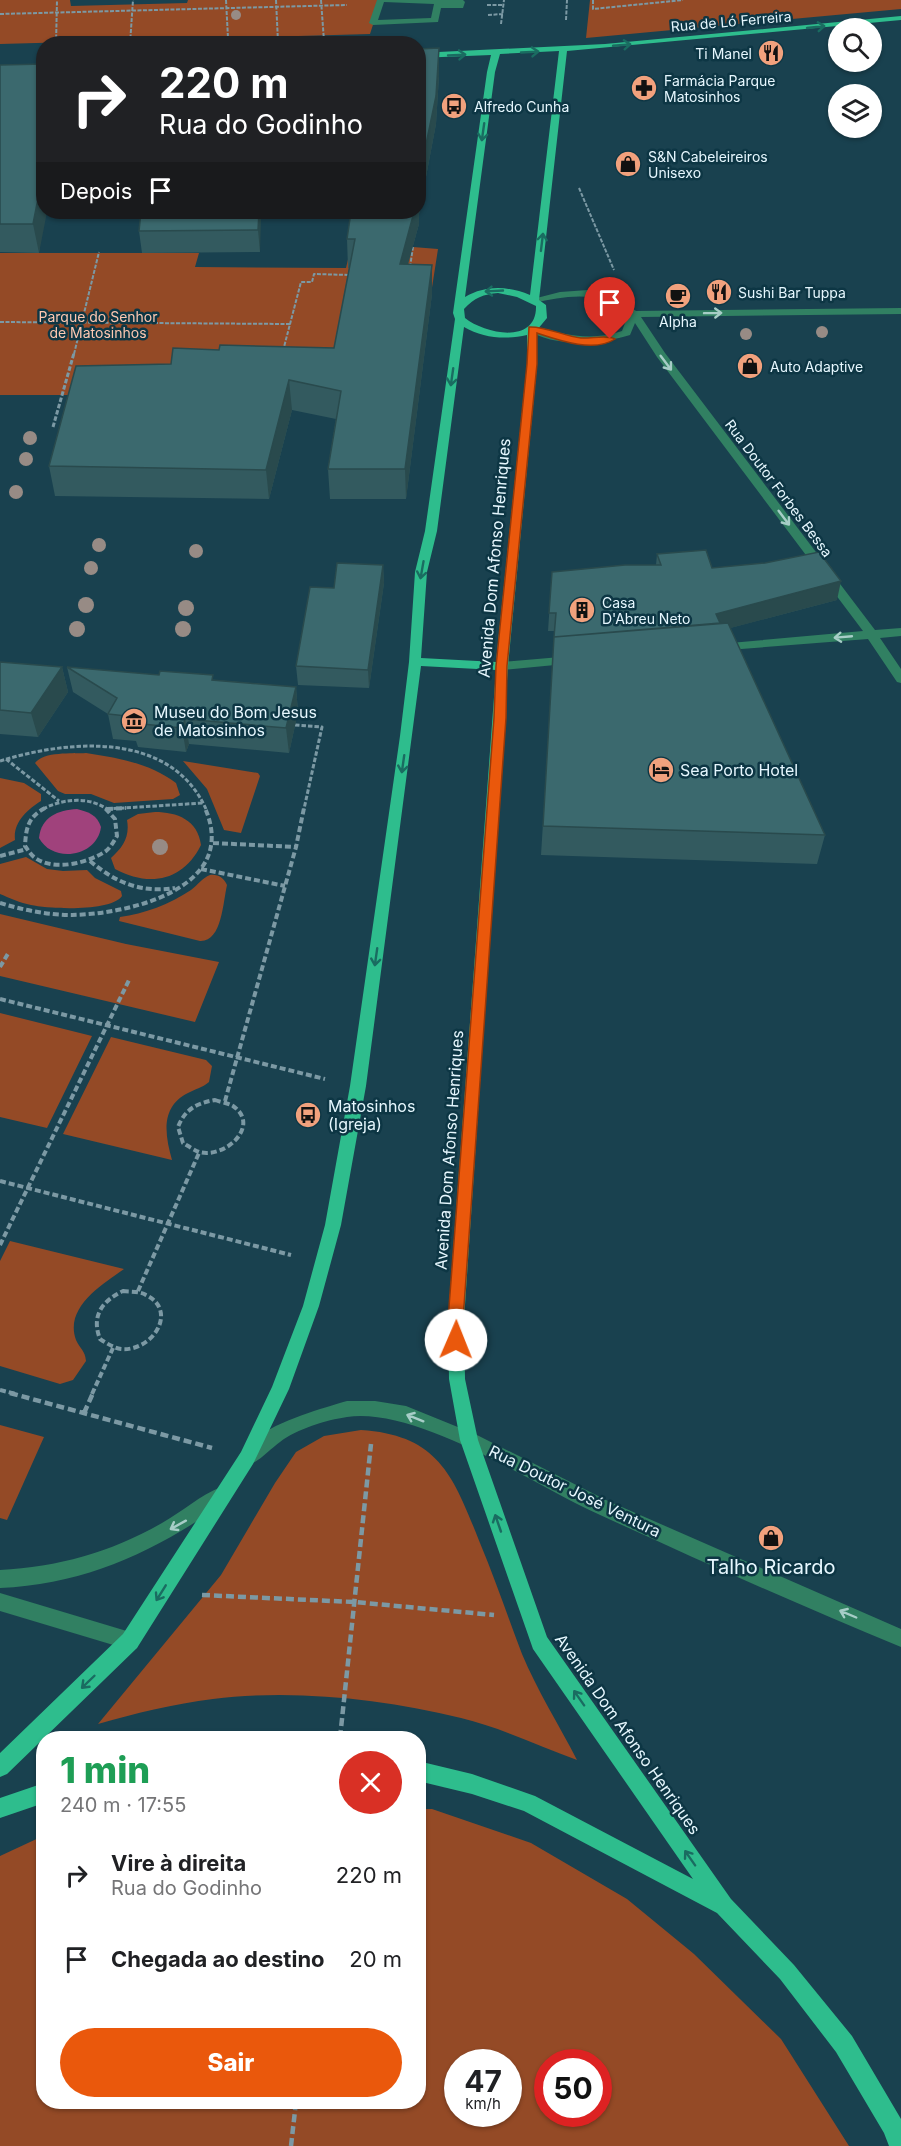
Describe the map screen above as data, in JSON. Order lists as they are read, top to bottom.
{
  "streets": {
    "main road": ["Rua de Ló Ferreira", "Avenida Dom Afonso Henriques"],
    "street": ["Rua Doutor Forbes Bessa", "Rua Doutor José Ventura"]
  },
  "crossings": [
    ["Rua de Ló Ferreira", "Avenida Dom Afonso Henriques"],
    ["Avenida Dom Afonso Henriques", "Rua Doutor José Ventura"]
  ],
  "one_way": [
    "Rua de Ló Ferreira",
    "Rua Doutor Forbes Bessa",
    "Avenida Dom Afonso Henriques",
    "Rua Doutor José Ventura"
  ],
  "parks": ["Parque do Senhor de Matosinhos"],
  "places": {
    "restaurant": ["Ti Manel", "Sushi Bar Tuppa"],
    "pharmacy": ["Farmácia Parque Matosinhos"],
    "bus stop": ["Alfredo Cunha", "Matosinhos (Igreja)"],
    "shop": ["S&N Cabeleireiros Unisexo", "Auto Adaptive", "Talho Ricardo"],
    "cafe": ["Alpha"],
    "building": ["Casa D'Abreu Neto"],
    "museum": ["Museu do Bom Jesus de Matosinhos"],
    "hotel": ["Sea Porto Hotel"]
  },
  "page": {
    "turn": ["220 m", "Rua do Godinho"],
    "then": "Depois",
    "heading": ["1 min", "240 m · 17:55"],
    "list": [
      {
        "name": "Vire à direita",
        "note": "Rua do Godinho",
        "value": "220 m"
      },
      {
        "name": "Chegada ao destino",
        "value": "20 m"
      }
    ],
    "buttons": "Sair",
    "speed": "47 km/h",
    "limit": "50"
  }
}
